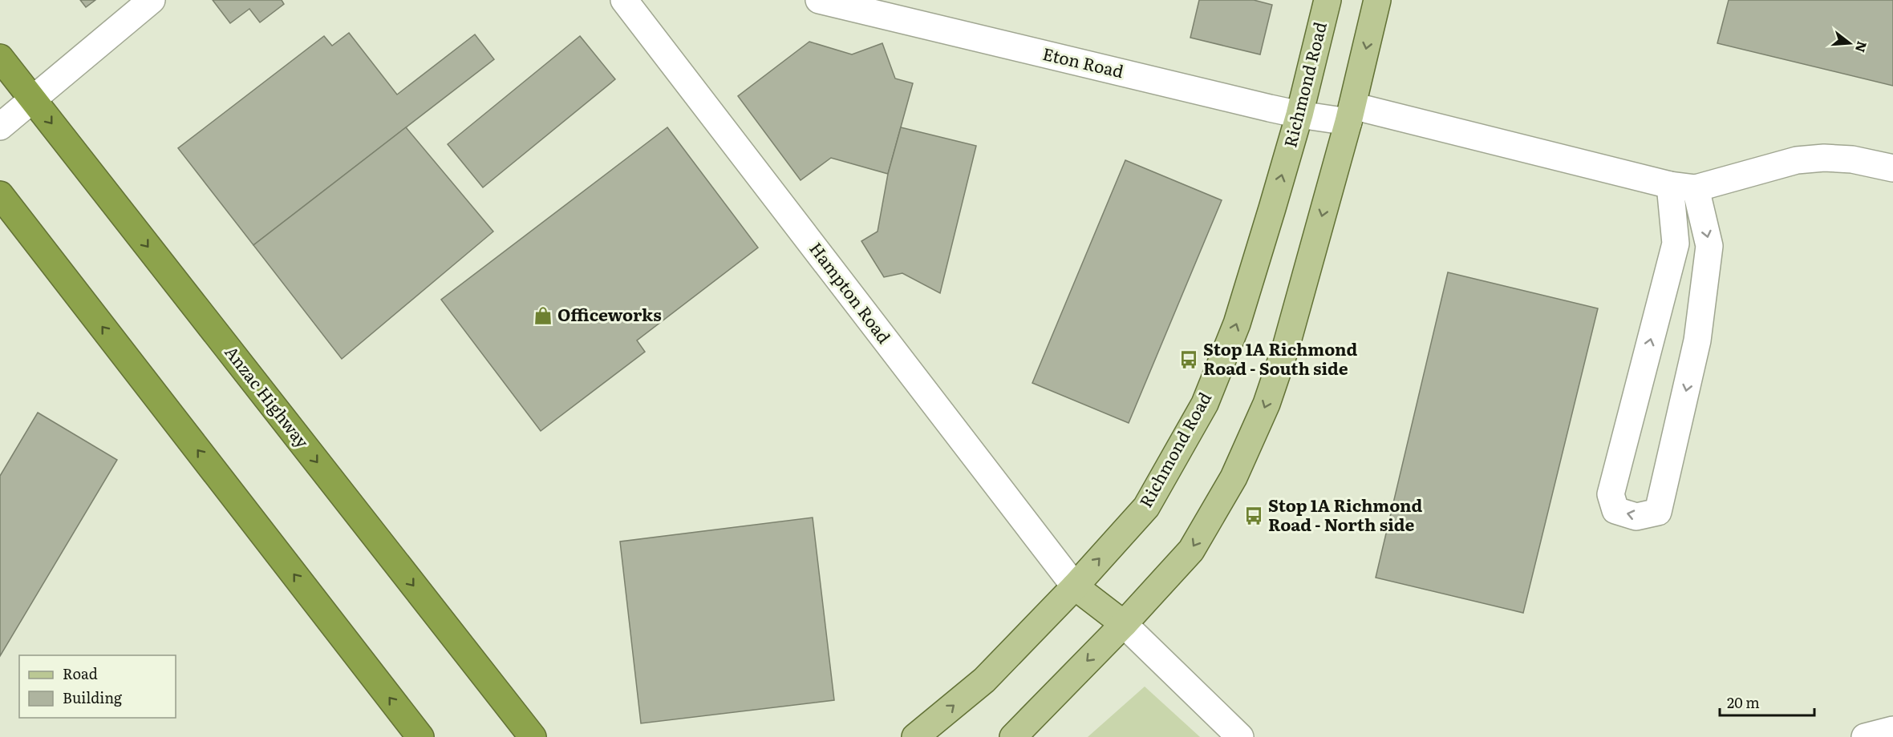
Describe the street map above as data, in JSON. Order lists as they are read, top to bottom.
{
  "streets": {
    "highway": ["Anzac Highway"],
    "main road": ["Richmond Road"],
    "street": ["Eton Road", "Hampton Road"]
  },
  "crossings": [
    ["Eton Road", "Richmond Road"],
    ["Richmond Road", "Hampton Road"]
  ],
  "places": {
    "shop": ["Officeworks"],
    "bus stop": ["Stop 1A Richmond Road - South side", "Stop 1A Richmond Road - North side"]
  },
  "legend": ["Road", "Building"],
  "scale_bar": "20 m",
  "north": "right"
}
